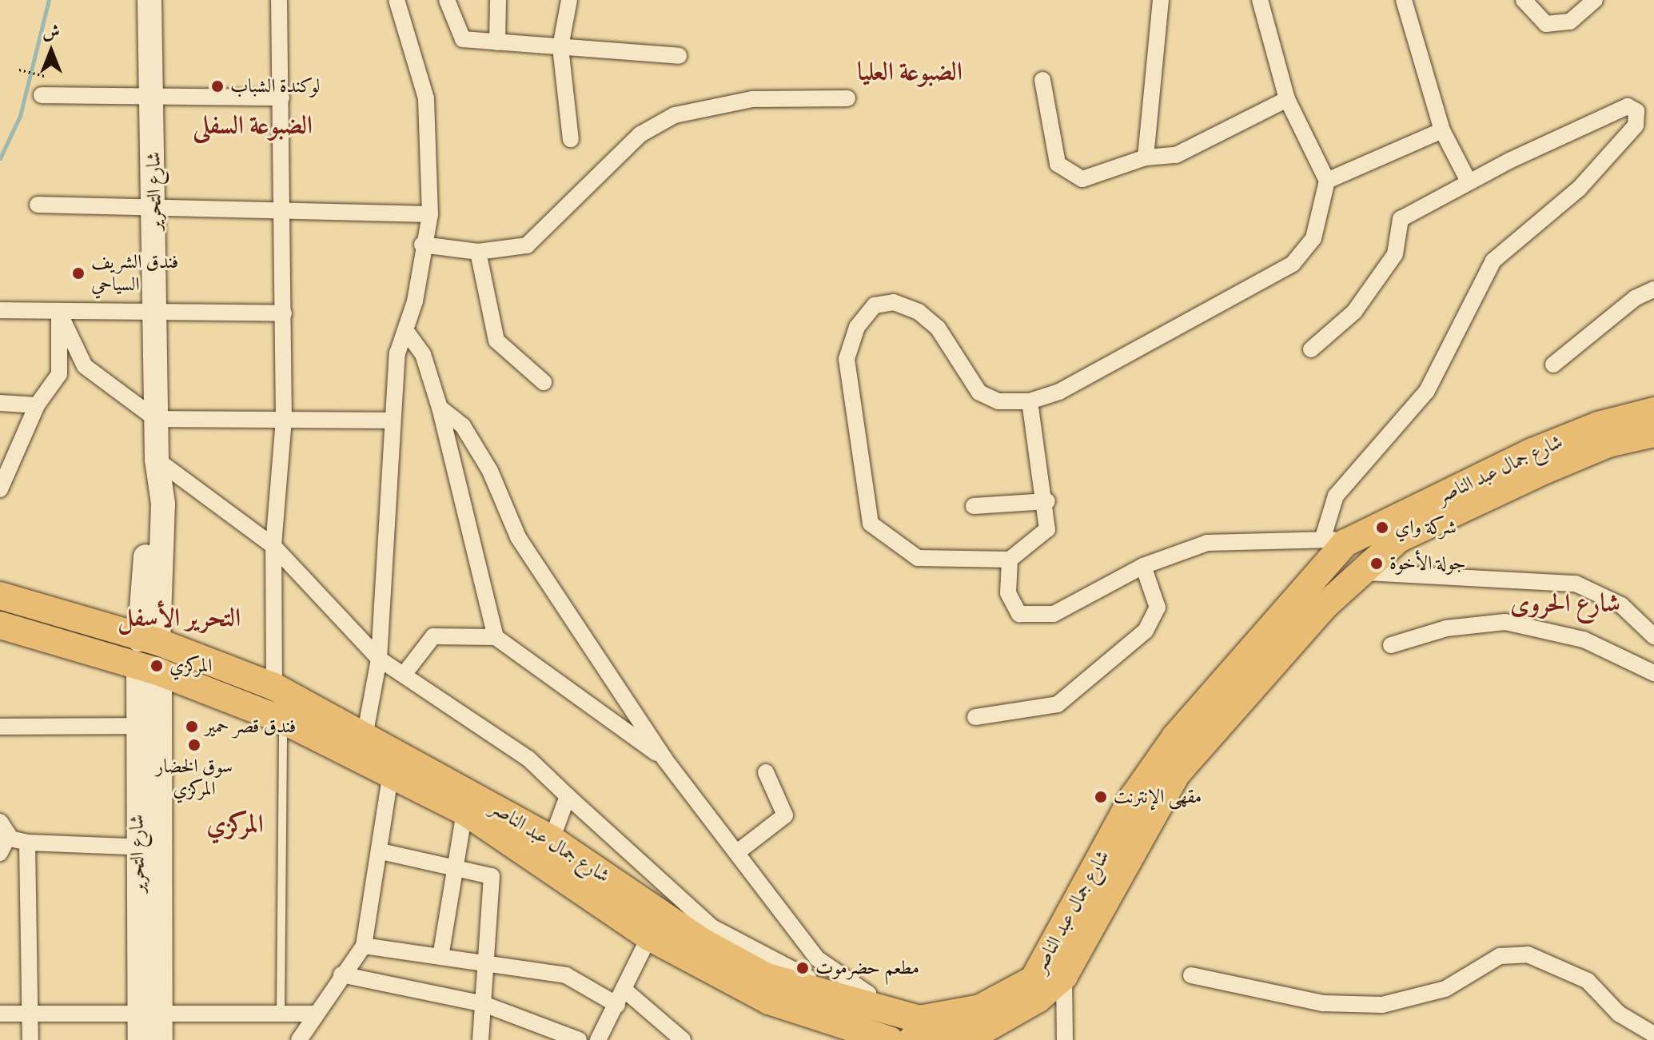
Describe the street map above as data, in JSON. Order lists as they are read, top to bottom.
{
  "streets": {
    "main road": ["شارع التحرير", "شارع جمال عبد الناصر"]
  },
  "crossings": [
    ["شارع التحرير", "شارع جمال عبد الناصر"]
  ],
  "districts": [
    "الضبوعة العليا",
    "الضبوعة السفلى",
    "شارع الحروى",
    "التحرير الأسفل",
    "المركزي"
  ],
  "places": [
    "لوكندة الشباب",
    "فندق الشريف السياحي",
    "شركة واي",
    "جولة الأخوة",
    "المركزي",
    "فندق قصر حمير",
    "سوق الخضار المركزي",
    "مقهى الإنترنت",
    "مطعم حضرموت"
  ],
  "north": "top"
}
